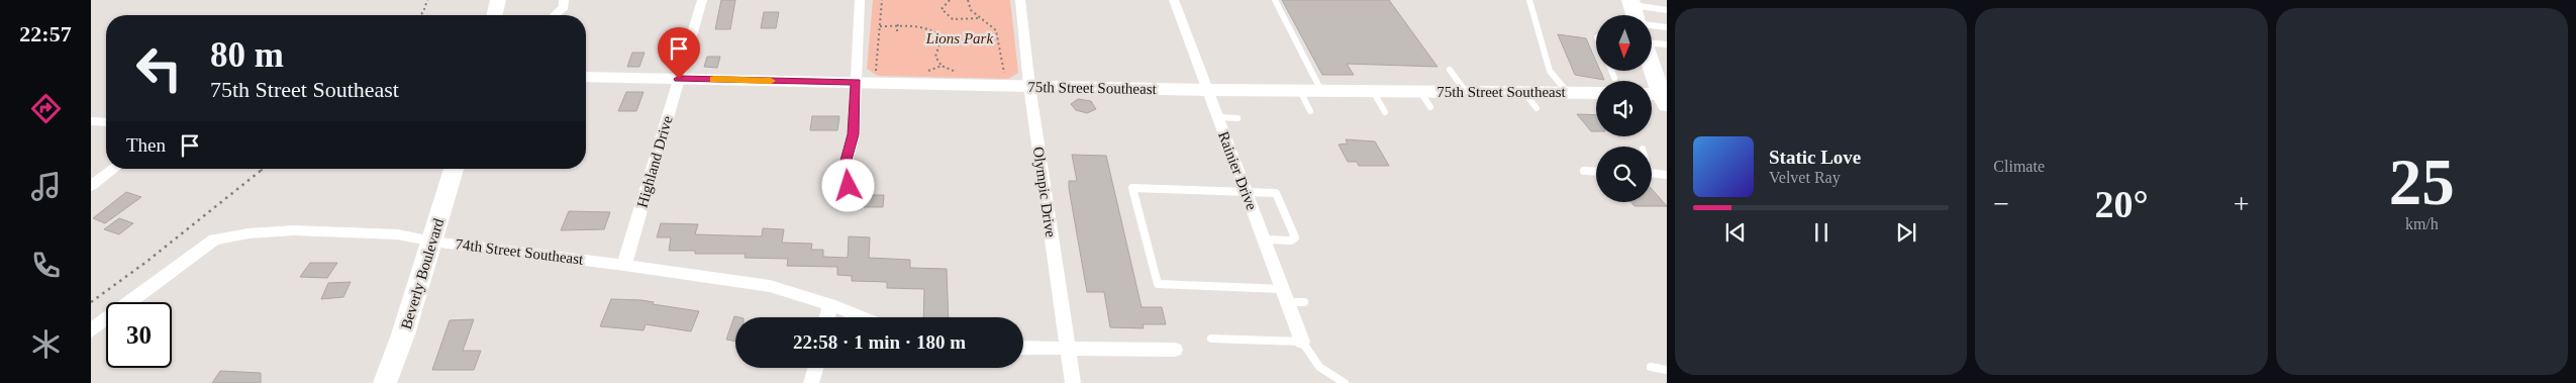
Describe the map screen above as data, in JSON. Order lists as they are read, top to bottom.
{
  "streets": {
    "street": [
      "75th Street Southeast",
      "Highland Drive",
      "Rainier Drive",
      "Olympic Drive",
      "74th Street Southeast",
      "Beverly Boulevard"
    ]
  },
  "crossings": [
    ["75th Street Southeast", "Highland Drive"],
    ["75th Street Southeast", "Rainier Drive"],
    ["75th Street Southeast", "Olympic Drive"],
    ["Highland Drive", "74th Street Southeast"],
    ["74th Street Southeast", "Beverly Boulevard"]
  ],
  "parks": ["Lions Park"],
  "north": "bottom",
  "page": {
    "tabs": "22:57",
    "tile": [
      "Climate",
      ["25", "km/h"]
    ],
    "turn": ["80 m", "75th Street Southeast"],
    "then": "Then",
    "song": ["Static Love", "Velvet Ray"],
    "heat": ["−", "20°", "+"],
    "limit": "30",
    "trip": "22:58 · 1 min · 180 m"
  }
}
